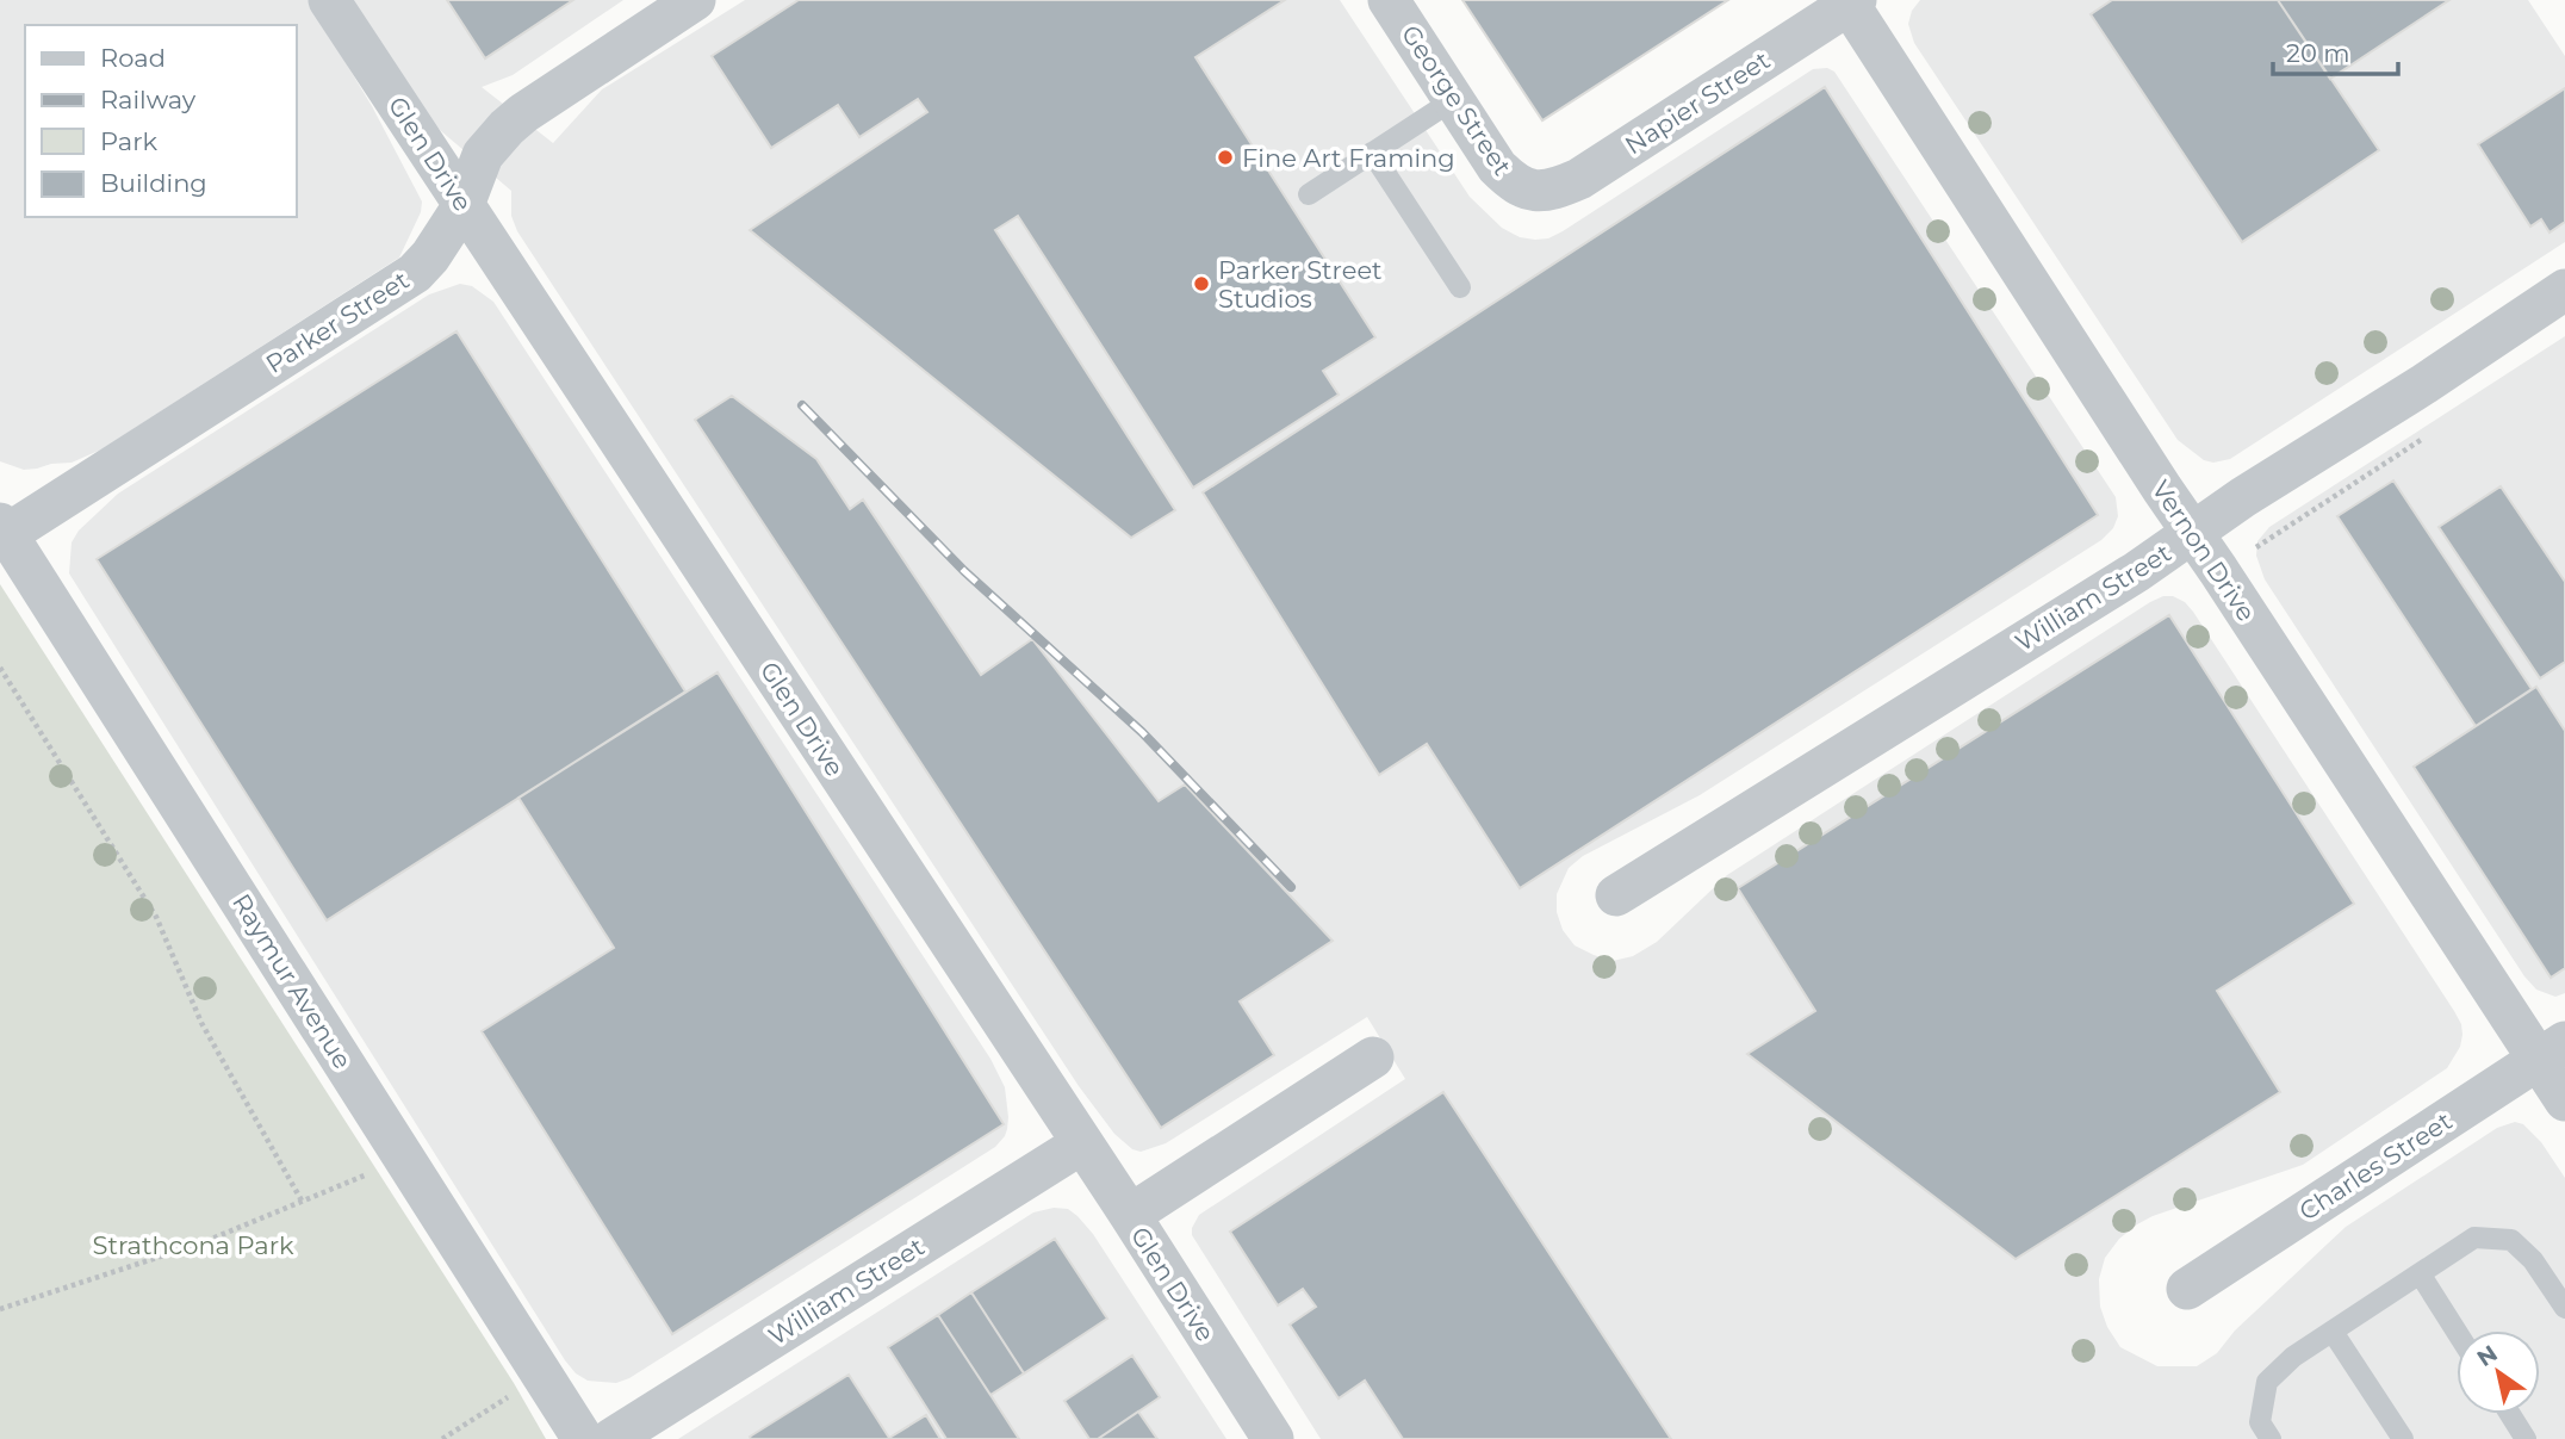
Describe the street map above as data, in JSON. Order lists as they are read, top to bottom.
{
  "streets": {
    "street": [
      "George Street",
      "Napier Street",
      "Glen Drive",
      "Parker Street",
      "Vernon Drive",
      "William Street",
      "Raymur Avenue",
      "Charles Street"
    ]
  },
  "crossings": [
    ["George Street", "Napier Street"],
    ["Napier Street", "Vernon Drive"],
    ["Glen Drive", "Parker Street"],
    ["Glen Drive", "William Street"],
    ["Parker Street", "Raymur Avenue"],
    ["Vernon Drive", "William Street"],
    ["Vernon Drive", "Charles Street"]
  ],
  "parks": ["Strathcona Park"],
  "places": ["Fine Art Framing", "Parker Street Studios"],
  "legend": [
    "Road",
    "Railway",
    "Park",
    "Building"
  ],
  "scale_bar": "20 m",
  "north": "top left"
}
